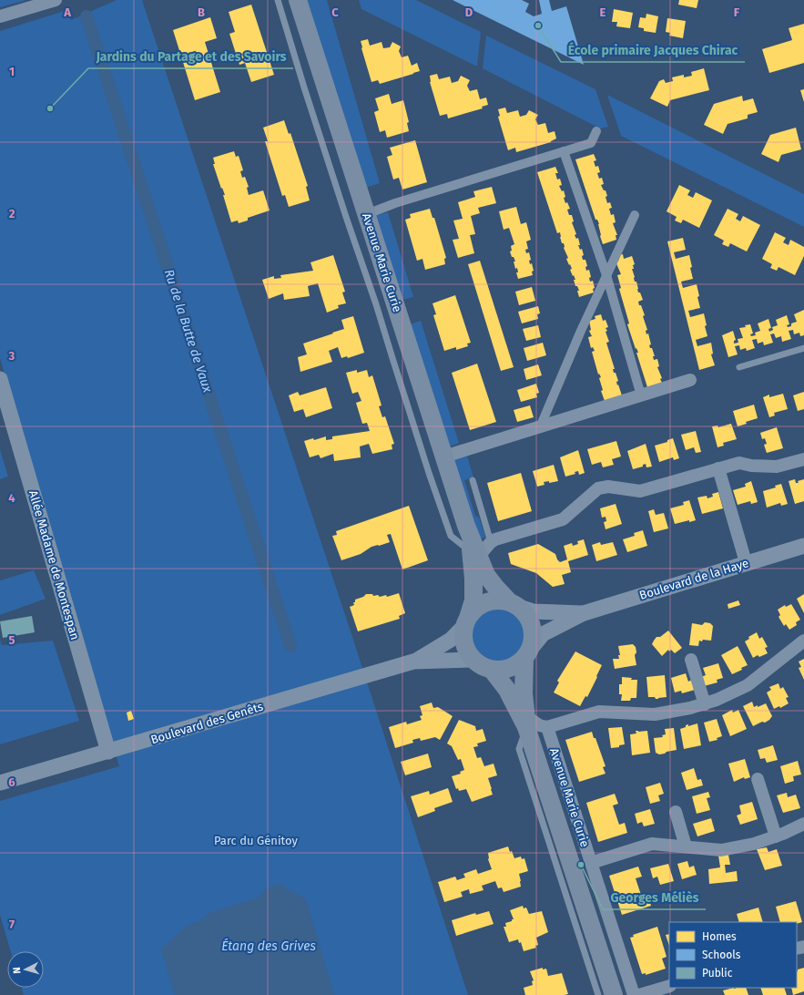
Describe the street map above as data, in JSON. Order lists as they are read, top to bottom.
{
  "streets": {
    "main road": ["Avenue Marie Curie"],
    "street": ["Allée Madame de Montespan", "Boulevard de la Haye", "Boulevard des Genêts"]
  },
  "crossings": [
    ["Avenue Marie Curie", "Boulevard de la Haye"],
    ["Avenue Marie Curie", "Boulevard des Genêts"],
    ["Allée Madame de Montespan", "Boulevard des Genêts"],
    ["Boulevard de la Haye", "Boulevard des Genêts"]
  ],
  "water": ["Ru de la Butte de Vaux", "Étang des Grives"],
  "parks": ["Parc du Génitoy"],
  "places": ["École primaire Jacques Chirac", "Jardins du Partage et des Savoirs", "Georges Méliès"],
  "legend": ["Homes", "Schools", "Public"],
  "north": "left",
  "grid": {
    "columns": [
      "A",
      "B",
      "C",
      "D",
      "E",
      "F"
    ],
    "rows": [
      "1",
      "2",
      "3",
      "4",
      "5",
      "6",
      "7"
    ]
  }
}
